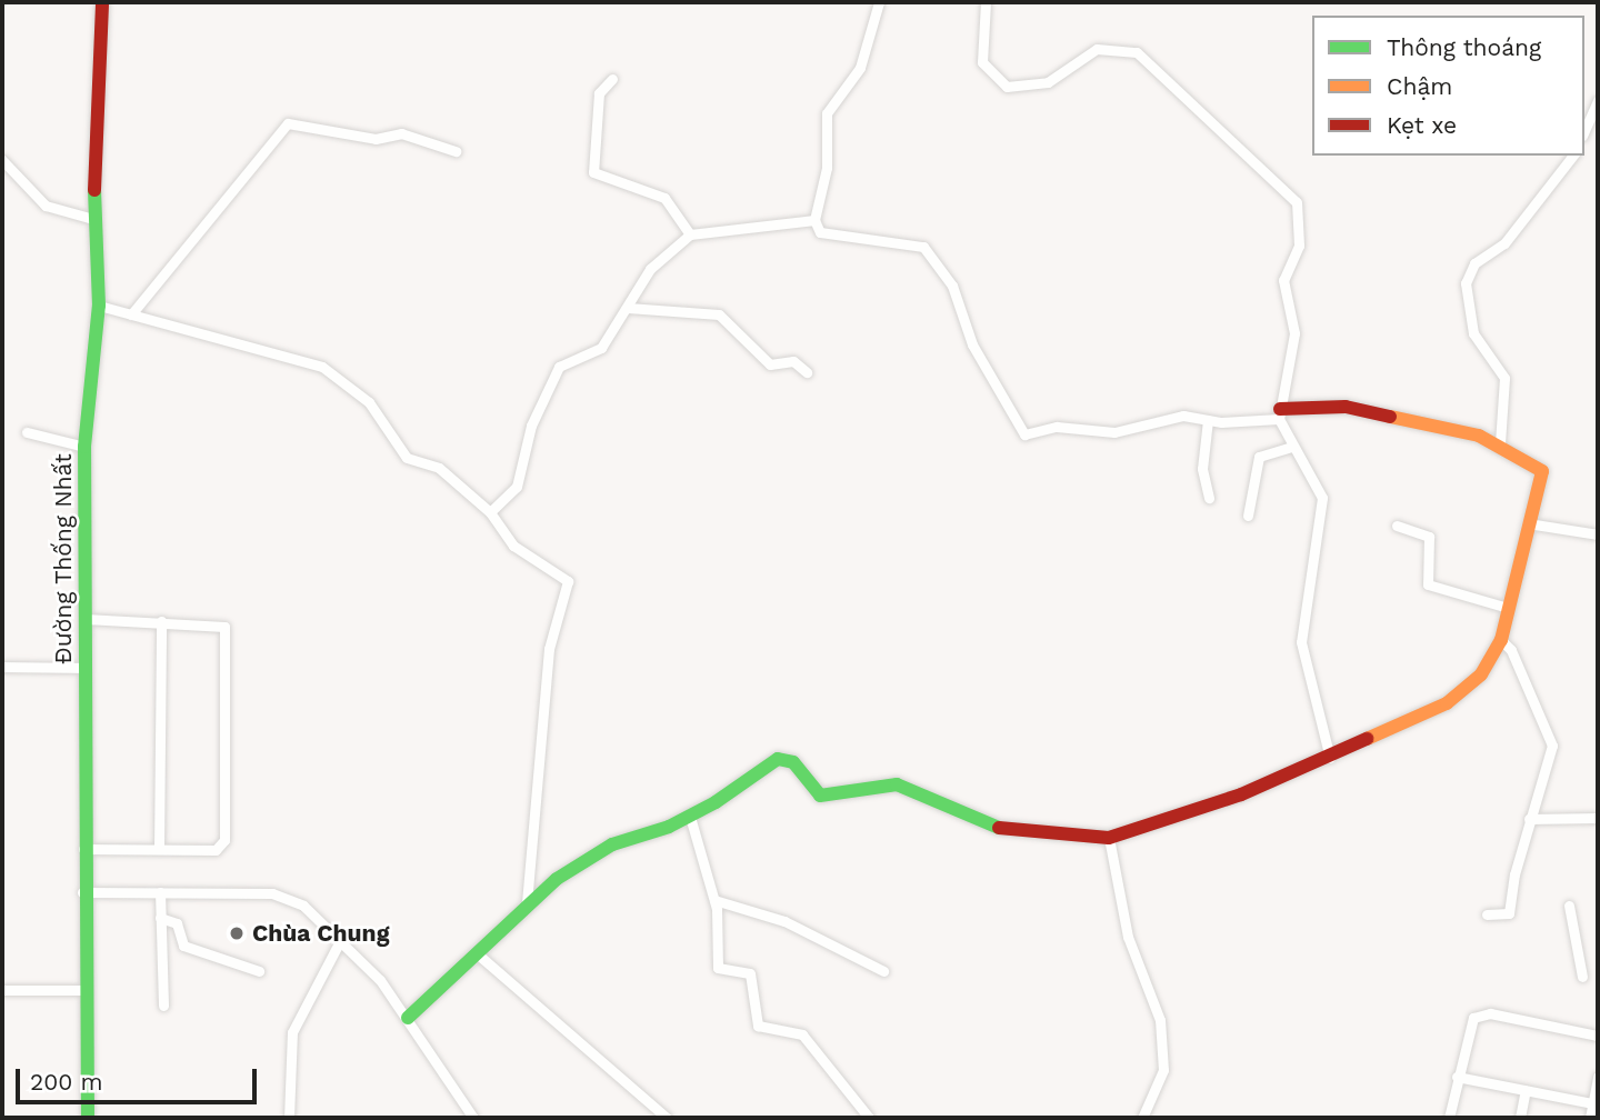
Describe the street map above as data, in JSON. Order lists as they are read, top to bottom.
{
  "streets": {
    "street": ["Đường Thống Nhất"]
  },
  "places": ["Chùa Chung"],
  "legend": ["Thông thoáng", "Chậm", "Kẹt xe"],
  "scale_bar": "200 m"
}
